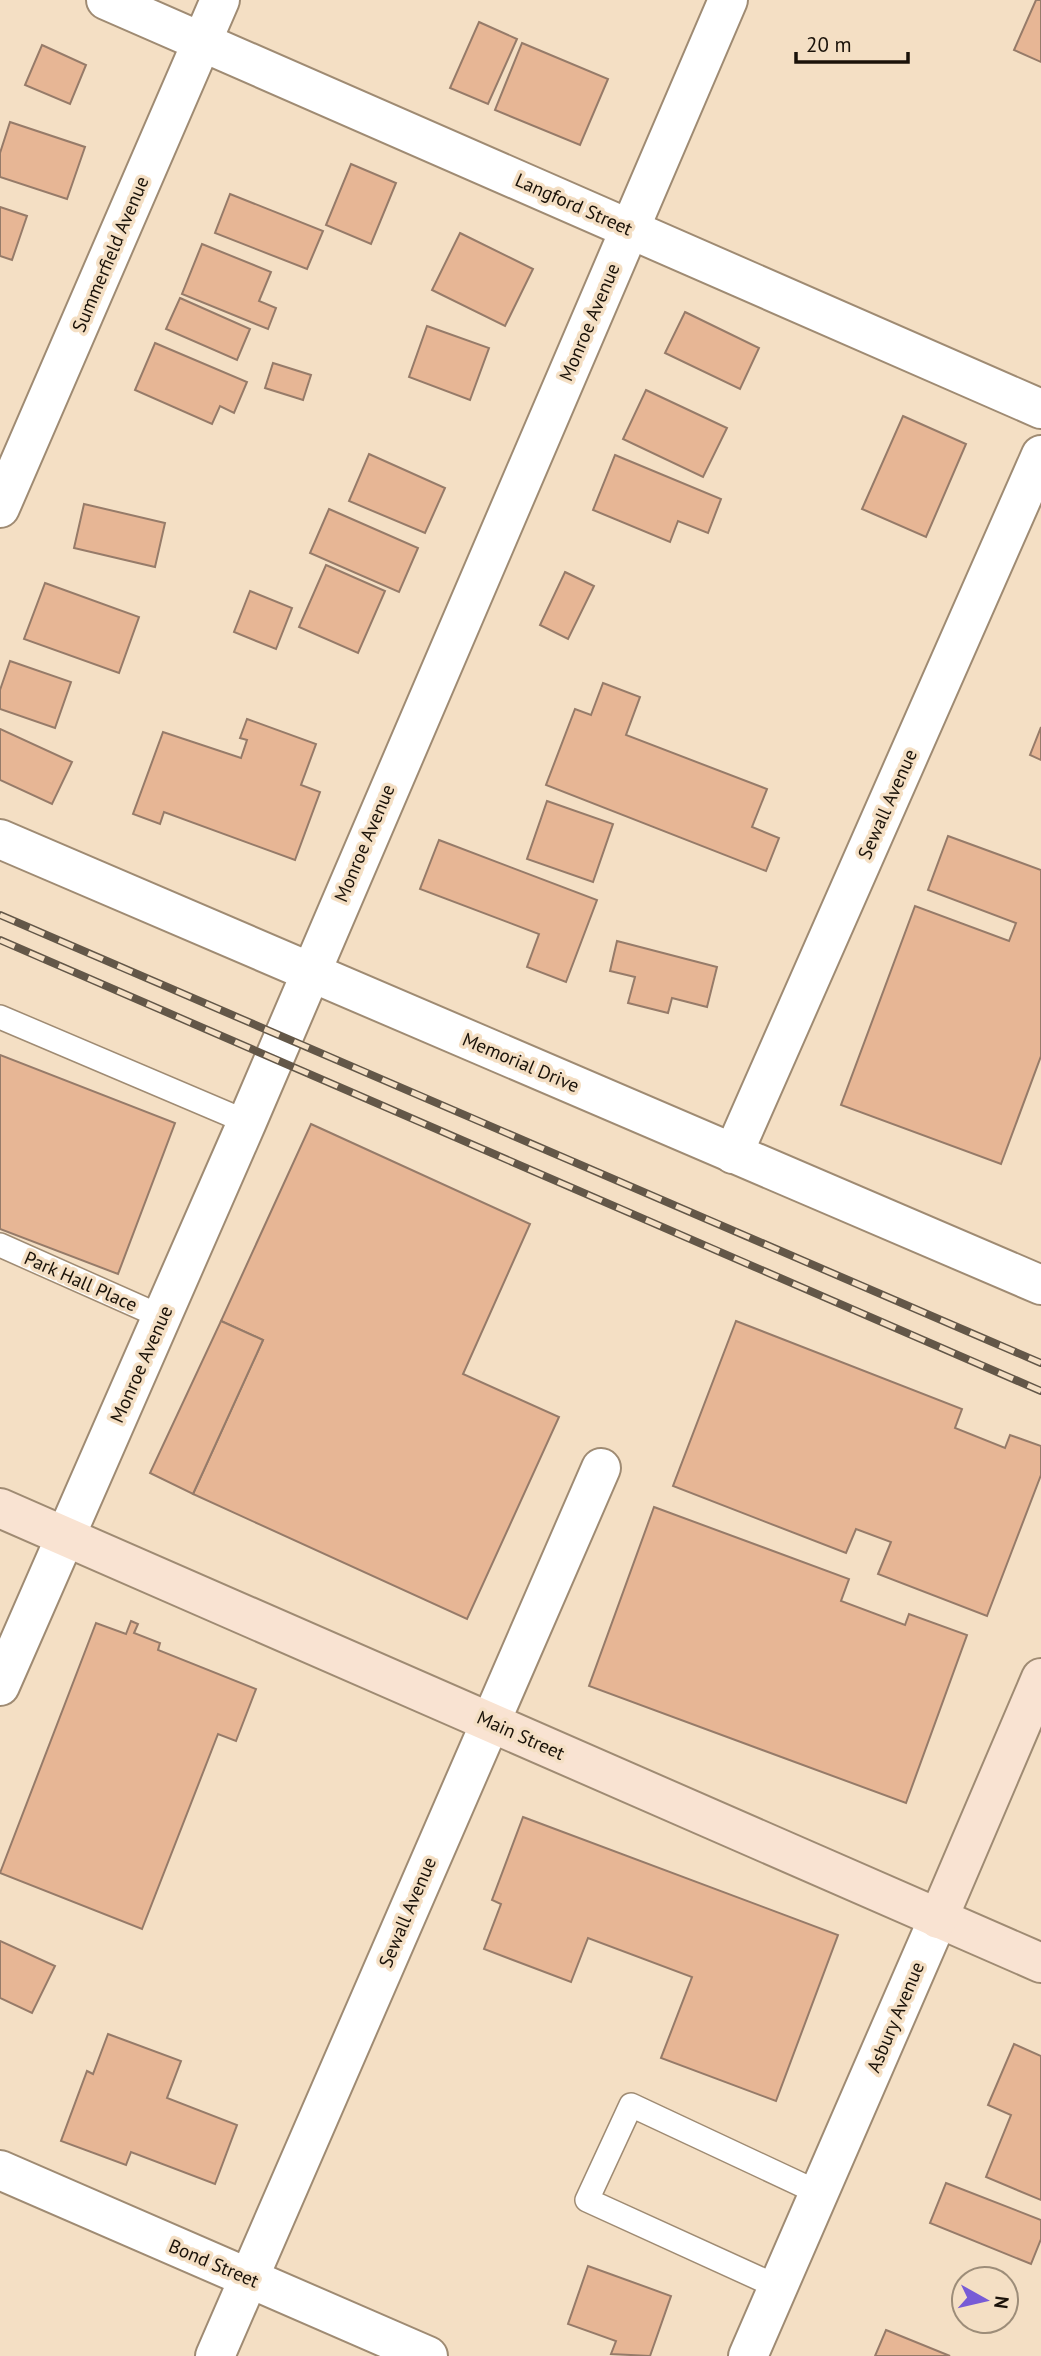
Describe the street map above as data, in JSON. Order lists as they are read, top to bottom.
{
  "streets": {
    "main road": ["Main Street", "Asbury Avenue"],
    "street": [
      "Langford Street",
      "Summerfield Avenue",
      "Monroe Avenue",
      "Sewall Avenue",
      "Memorial Drive",
      "Bond Street"
    ],
    "lane": ["Park Hall Place"]
  },
  "crossings": [
    ["Langford Street", "Summerfield Avenue"],
    ["Langford Street", "Monroe Avenue"],
    ["Monroe Avenue", "Memorial Drive"],
    ["Monroe Avenue", "Park Hall Place"],
    ["Monroe Avenue", "Main Street"],
    ["Sewall Avenue", "Memorial Drive"],
    ["Sewall Avenue", "Main Street"],
    ["Sewall Avenue", "Bond Street"],
    ["Main Street", "Asbury Avenue"]
  ],
  "scale_bar": "20 m",
  "north": "right"
}
